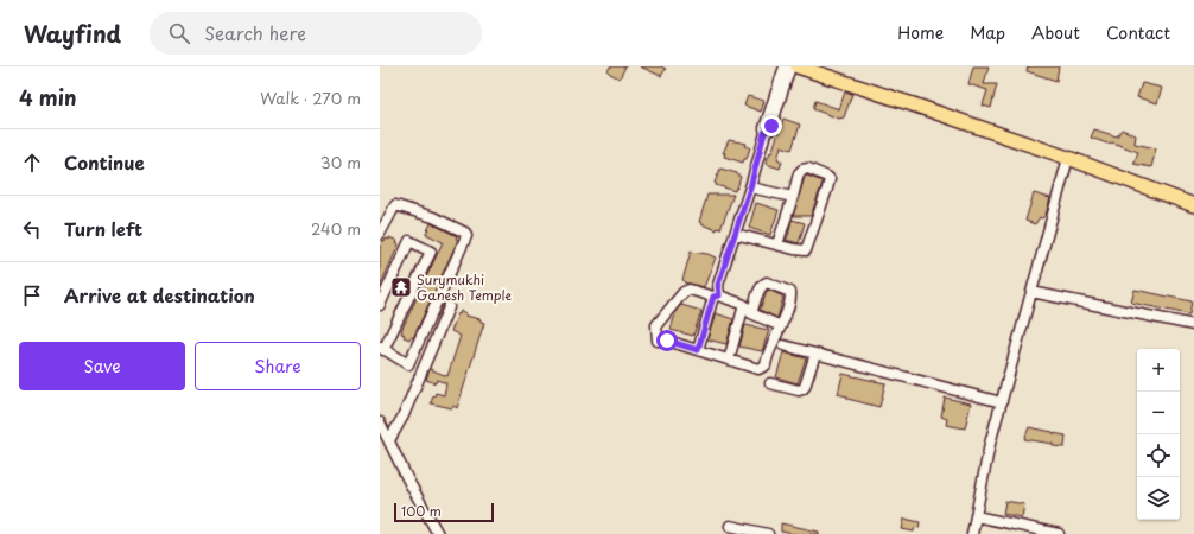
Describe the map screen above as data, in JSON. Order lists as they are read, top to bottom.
{
  "places": {
    "temple": ["Surymukhi Ganesh Temple"]
  },
  "scale_bar": "100 m",
  "page": {
    "header": "Wayfind",
    "search": "Search here",
    "nav": [
      "Home",
      "Map",
      "About",
      "Contact"
    ],
    "heading": ["4 min", "Walk · 270 m"],
    "list": [
      ["Continue", "30 m"],
      ["Turn left", "240 m"],
      "Arrive at destination"
    ],
    "buttons": ["Save", "Share"],
    "map_buttons": ["+", "−"],
    "scale": "100 m"
  }
}
